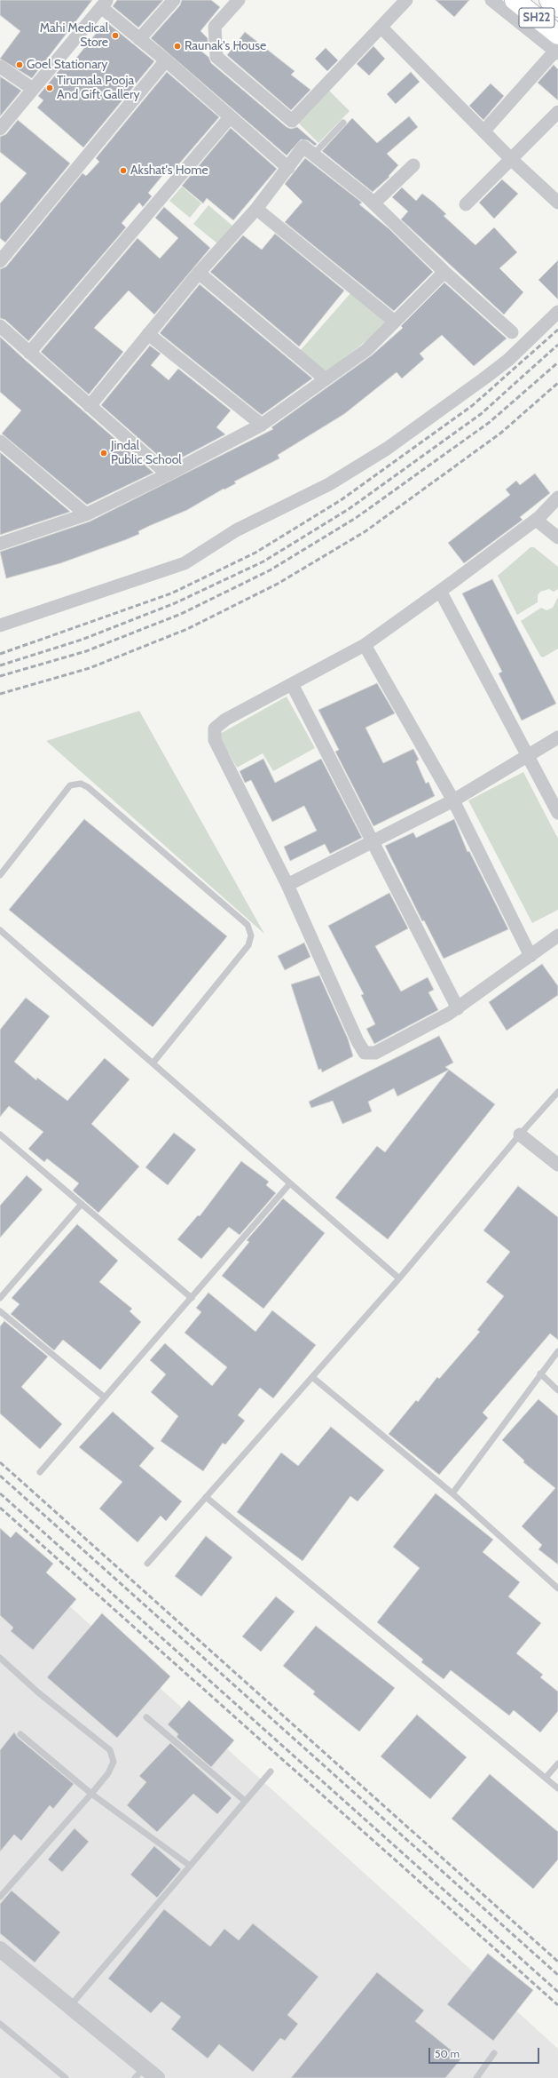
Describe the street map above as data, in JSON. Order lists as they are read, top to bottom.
{
  "streets": {
    "highway": ["SH22"]
  },
  "places": [
    "Mahi Medical Store",
    "Raunak's House",
    "Goel Stationary",
    "Tirumala Pooja And Gift Gallery",
    "Akshat's Home",
    "Jindal Public School"
  ],
  "scale_bar": "50 m"
}
